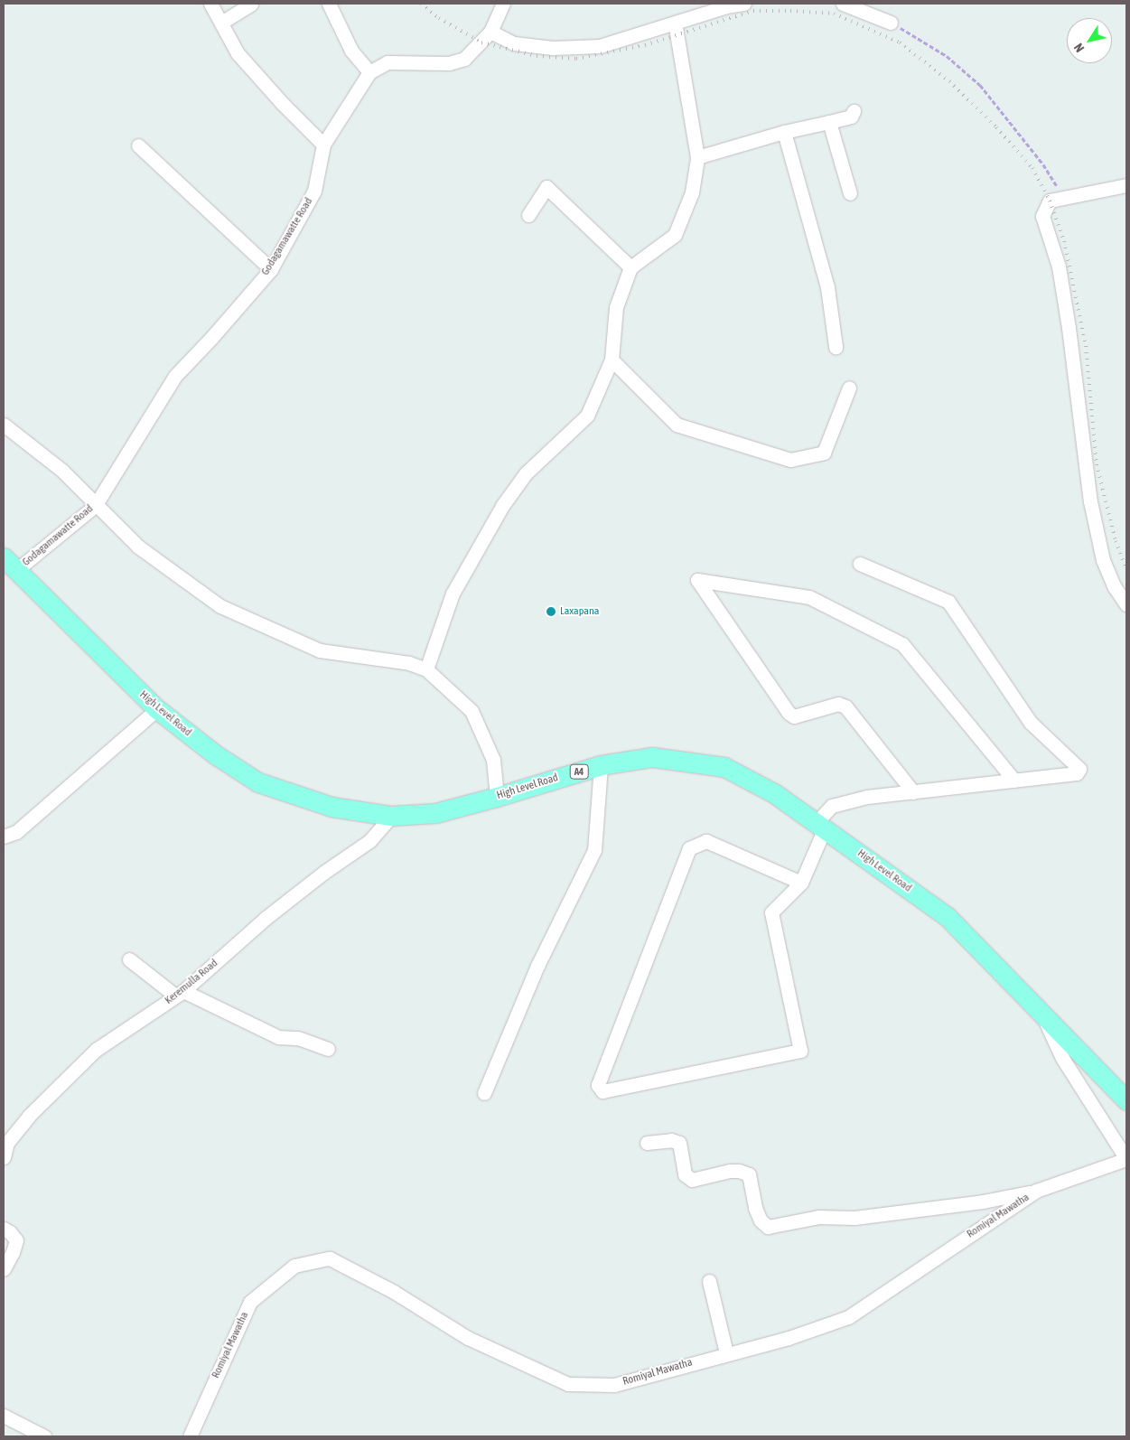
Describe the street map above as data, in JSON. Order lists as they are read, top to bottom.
{
  "streets": {
    "highway": ["High Level Road", "A4"],
    "street": ["Godagamawatte Road", "Keremulla Road", "Romiyal Mawatha"]
  },
  "crossings": [
    ["Godagamawatte Road", "High Level Road"],
    ["High Level Road", "Keremulla Road"]
  ],
  "places": ["Laxapana"],
  "north": "bottom left"
}
